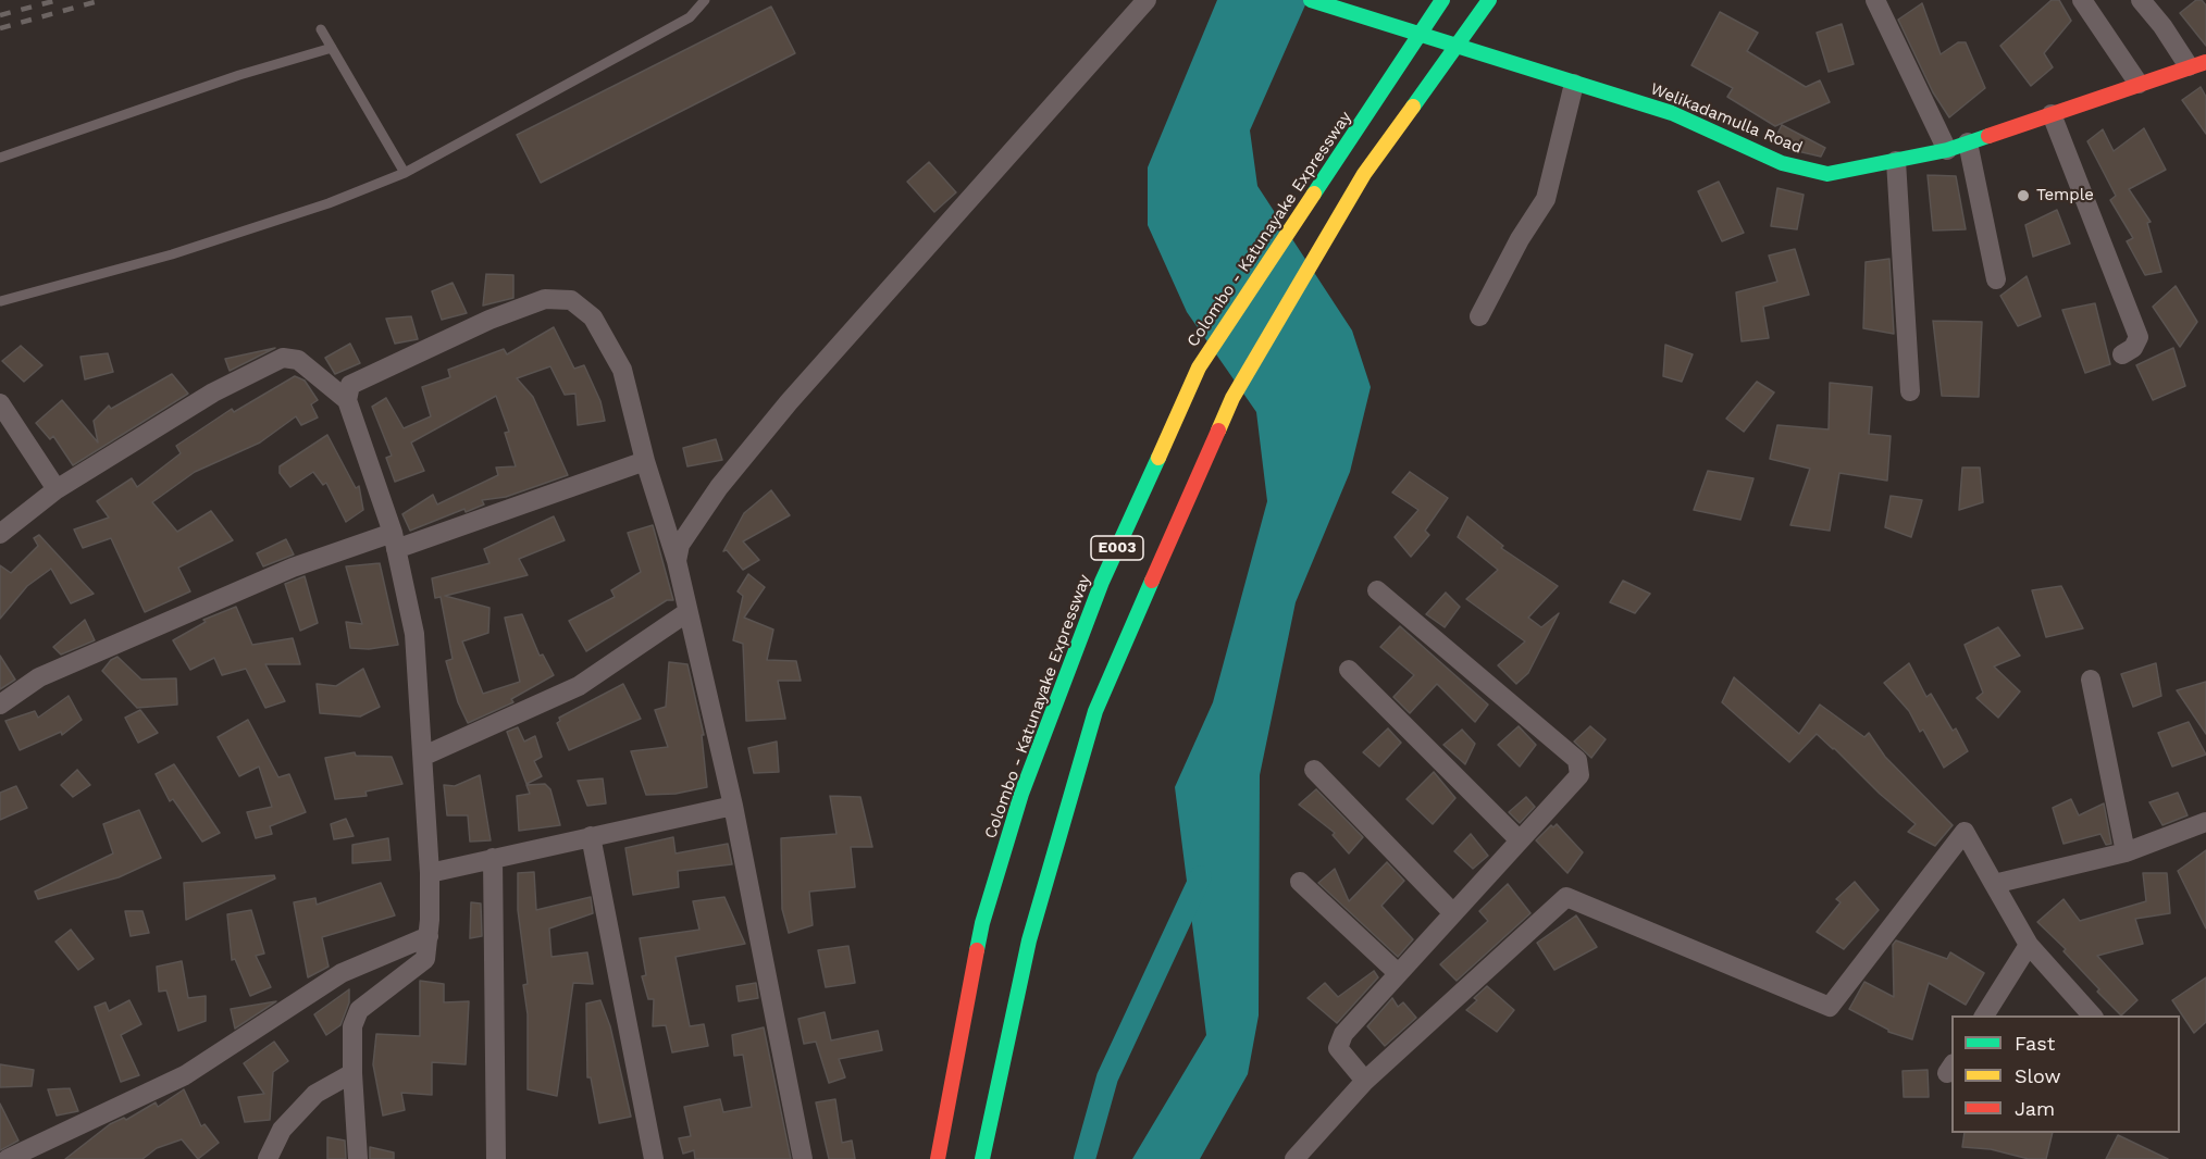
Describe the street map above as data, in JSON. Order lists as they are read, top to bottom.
{
  "streets": {
    "main road": ["Welikadamulla Road", "Colombo - Katunayake Expressway", "E003"]
  },
  "places": ["Temple"],
  "legend": ["Fast", "Slow", "Jam"]
}
